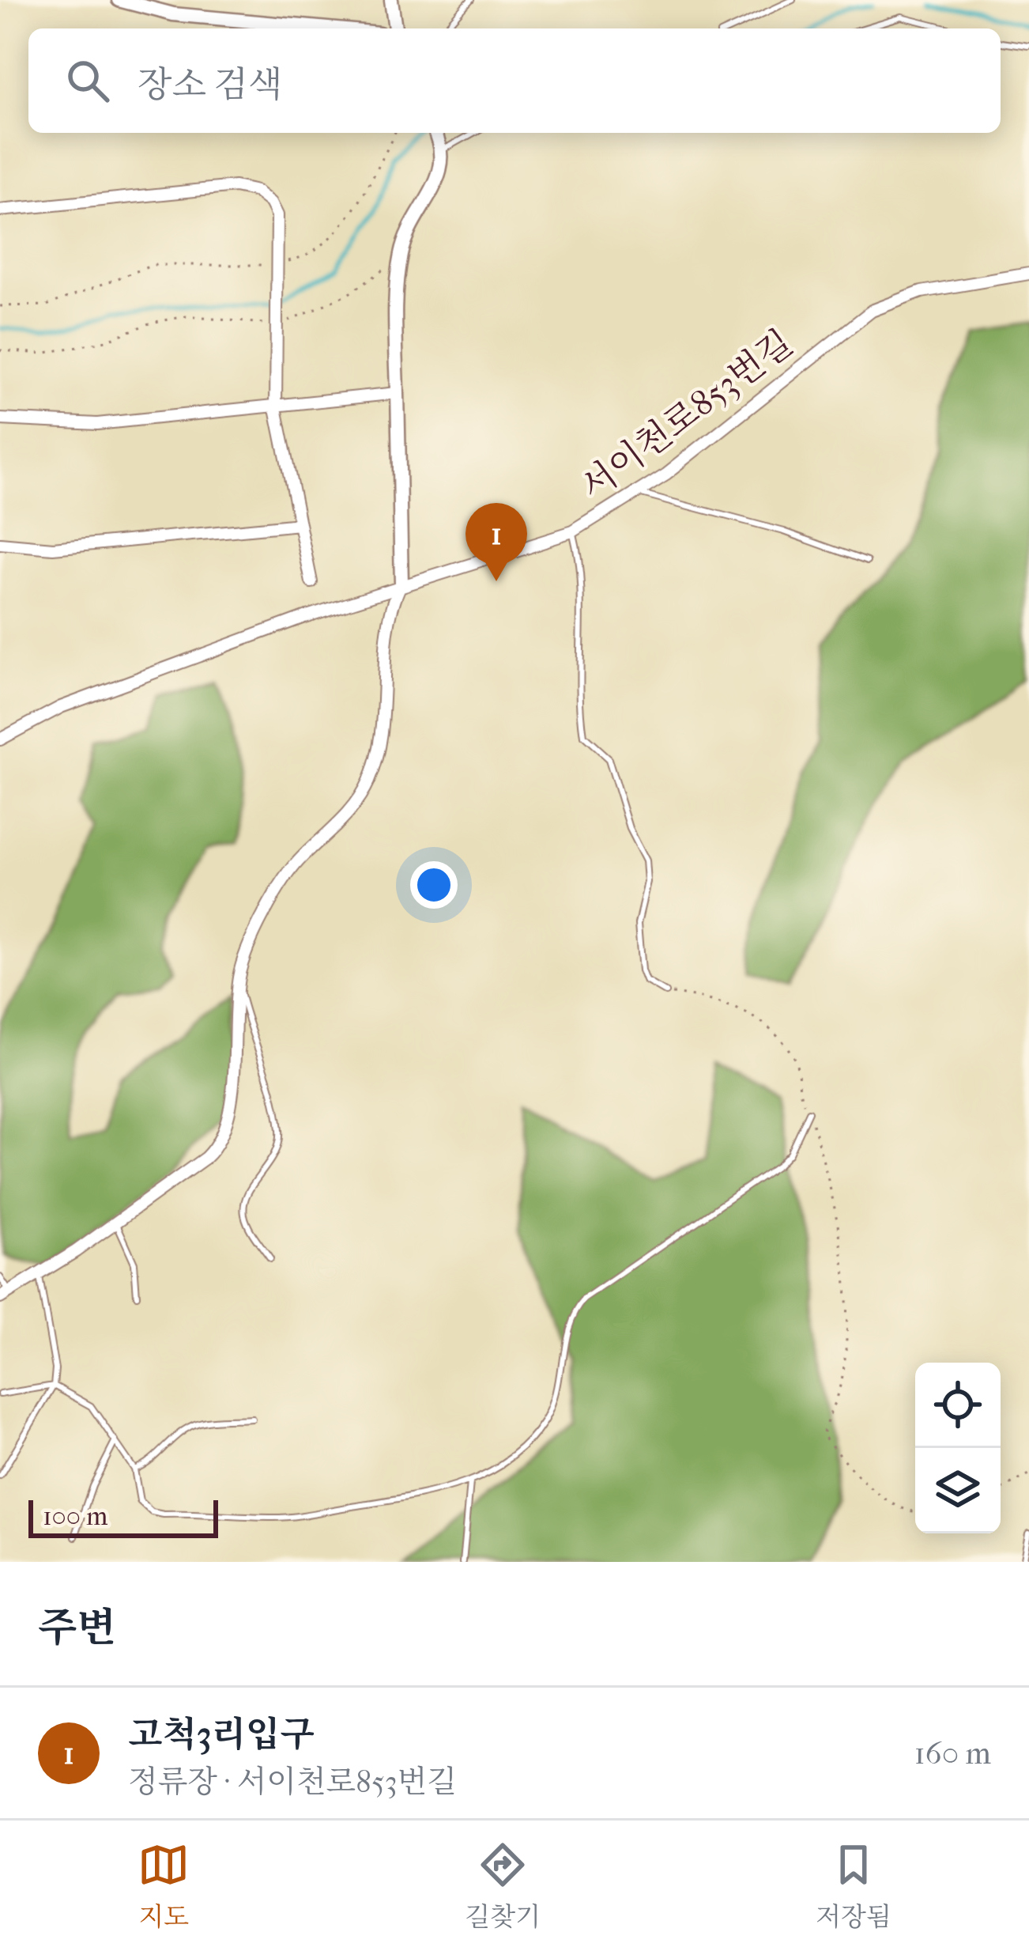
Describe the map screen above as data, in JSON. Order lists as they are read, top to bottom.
{
  "streets": {
    "street": ["서이천로853번길"]
  },
  "scale_bar": "100 m",
  "page": {
    "search": "장소 검색",
    "pins": "1",
    "scale": "100 m",
    "heading": "주변",
    "list": [
      {
        "mark": "1",
        "name": "고척3리입구",
        "note": "정류장 · 서이천로853번길",
        "value": "160 m"
      }
    ],
    "nav": ["지도", "길찾기", "저장됨"]
  }
}
